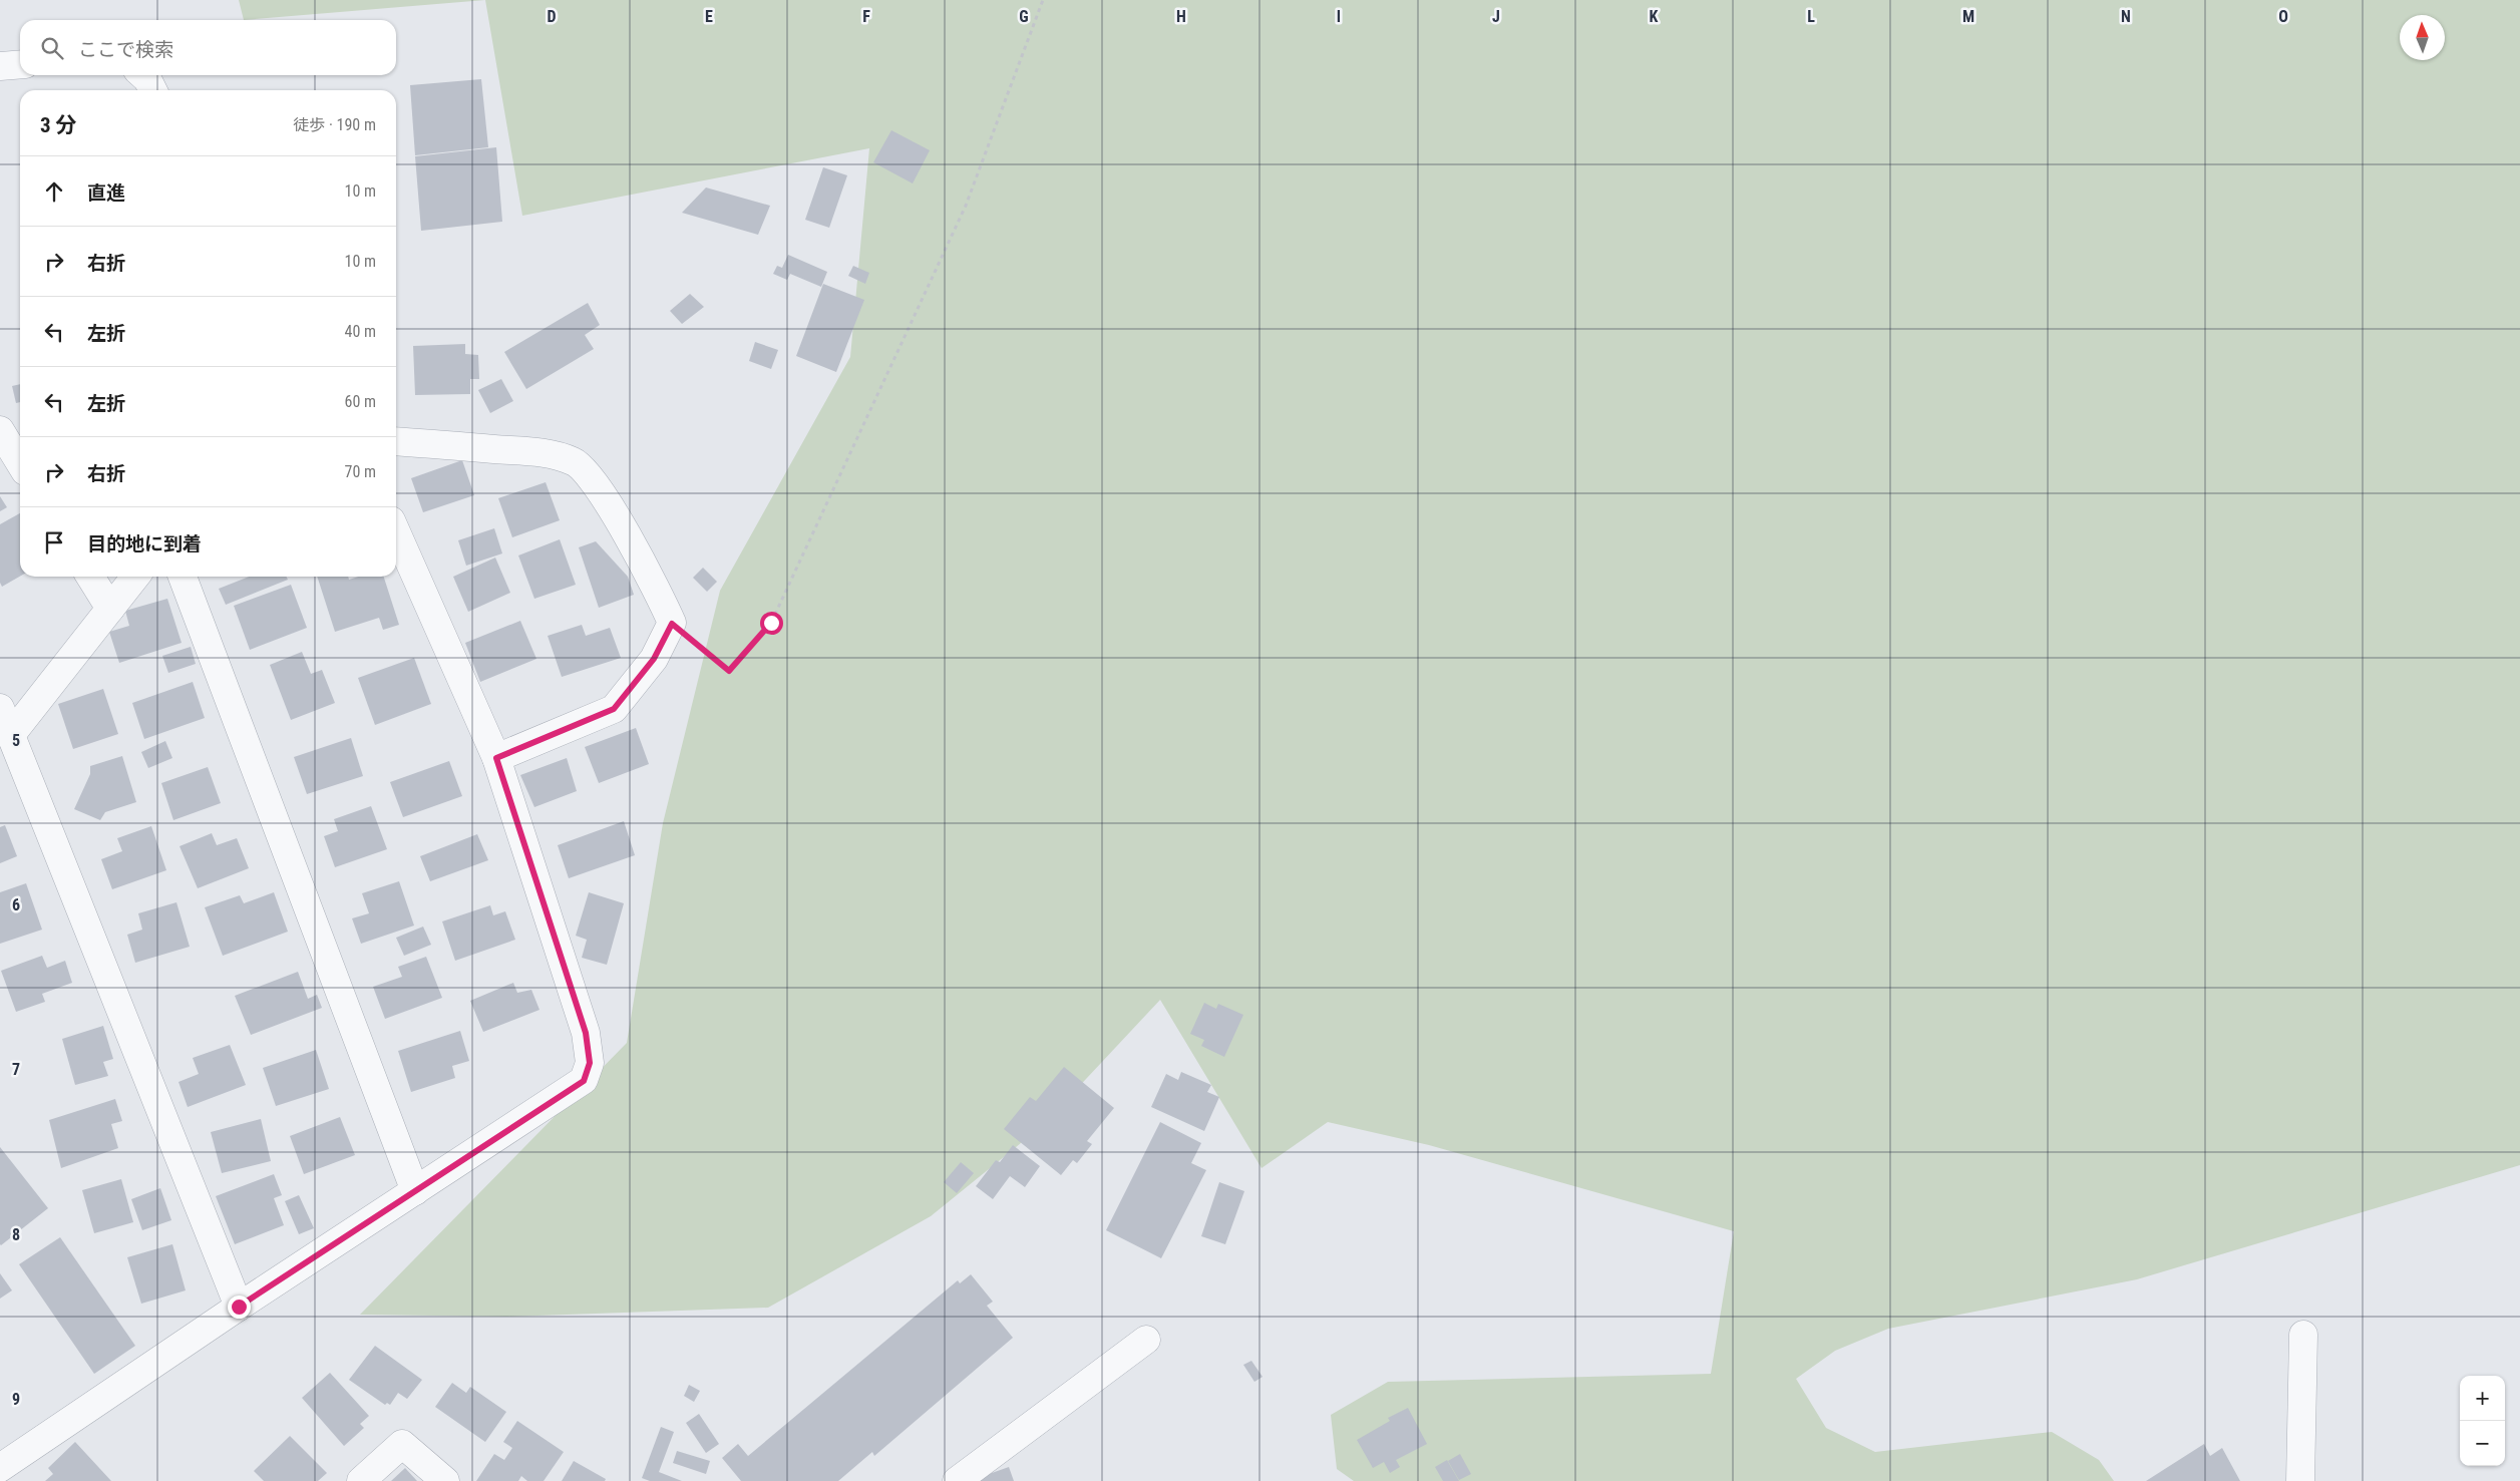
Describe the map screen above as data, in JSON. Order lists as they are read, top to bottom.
{
  "north": "top",
  "page": {
    "search": "ここで検索",
    "heading": ["3 分", "徒歩 · 190 m"],
    "list": [
      ["直進", "10 m"],
      ["右折", "10 m"],
      ["左折", "40 m"],
      ["左折", "60 m"],
      ["右折", "70 m"],
      "目的地に到着"
    ],
    "map_buttons": ["+", "−"]
  },
  "grid": {
    "columns": [
      "D",
      "E",
      "F",
      "G",
      "H",
      "I",
      "J",
      "K",
      "L",
      "M",
      "N",
      "O"
    ],
    "rows": [
      "5",
      "6",
      "7",
      "8",
      "9"
    ]
  }
}
